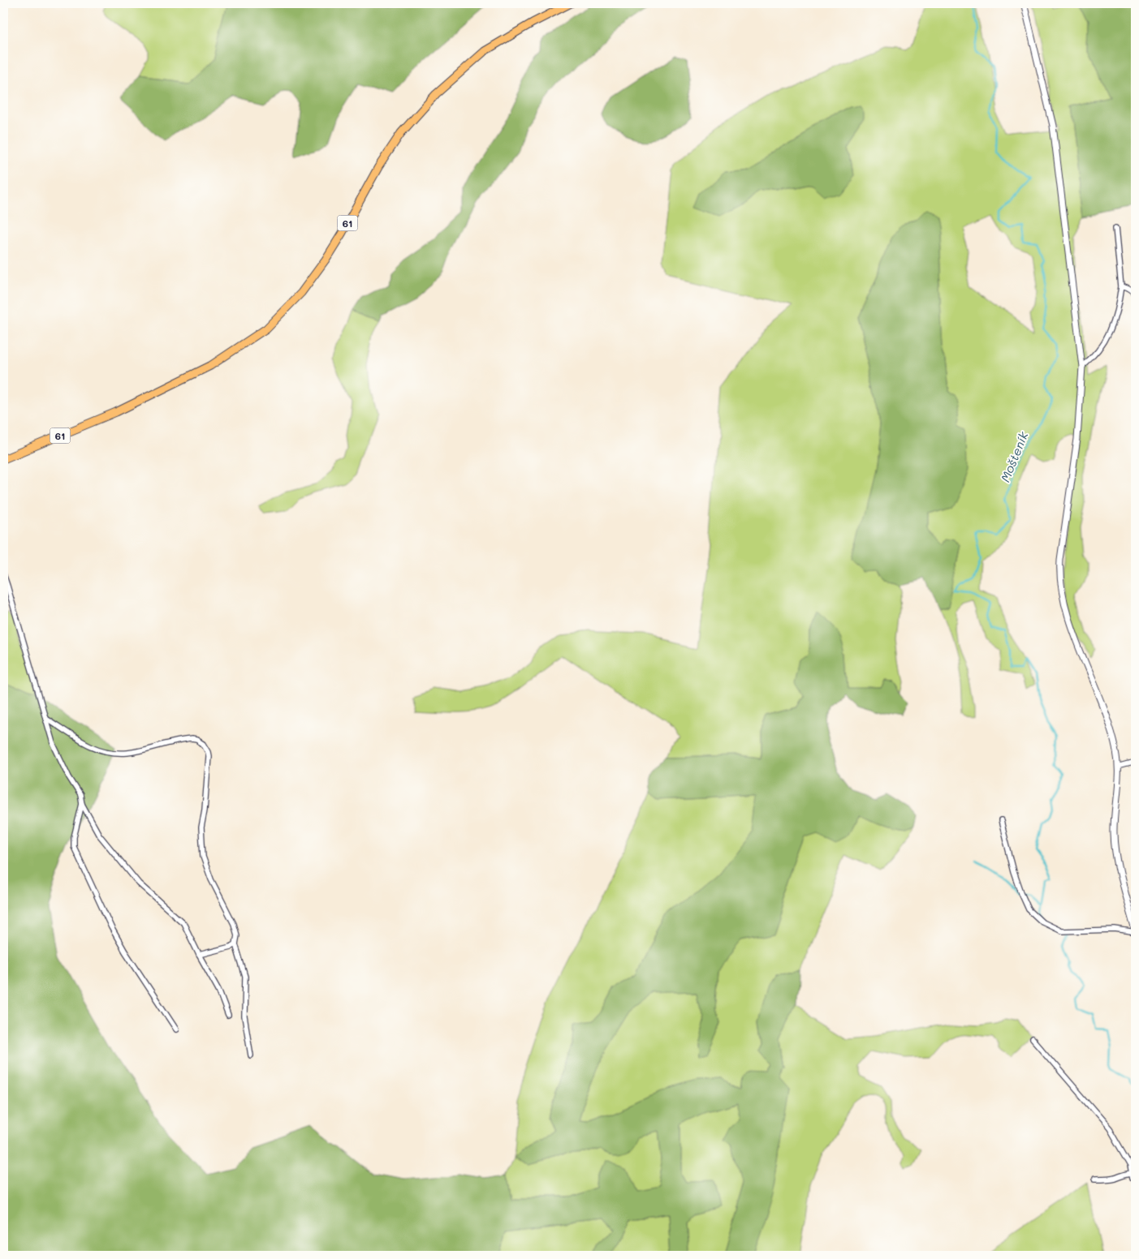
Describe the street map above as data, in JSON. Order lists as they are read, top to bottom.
{
  "streets": {
    "main road": ["61"]
  },
  "water": ["Mošteník"]
}
